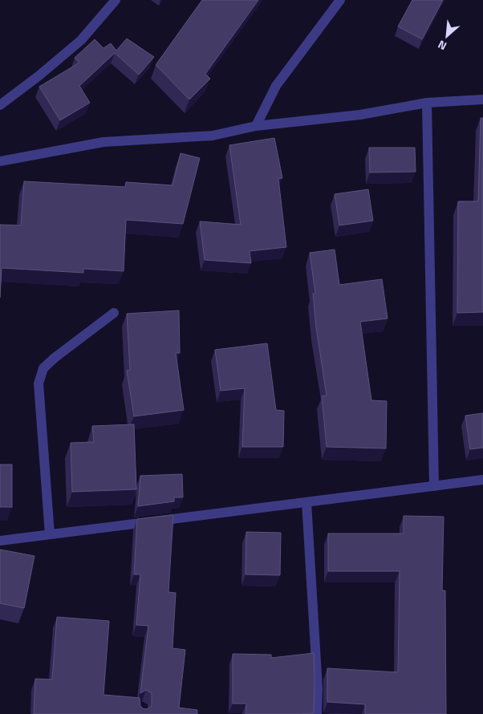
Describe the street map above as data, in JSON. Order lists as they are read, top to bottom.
{
  "north": "bottom left"
}
